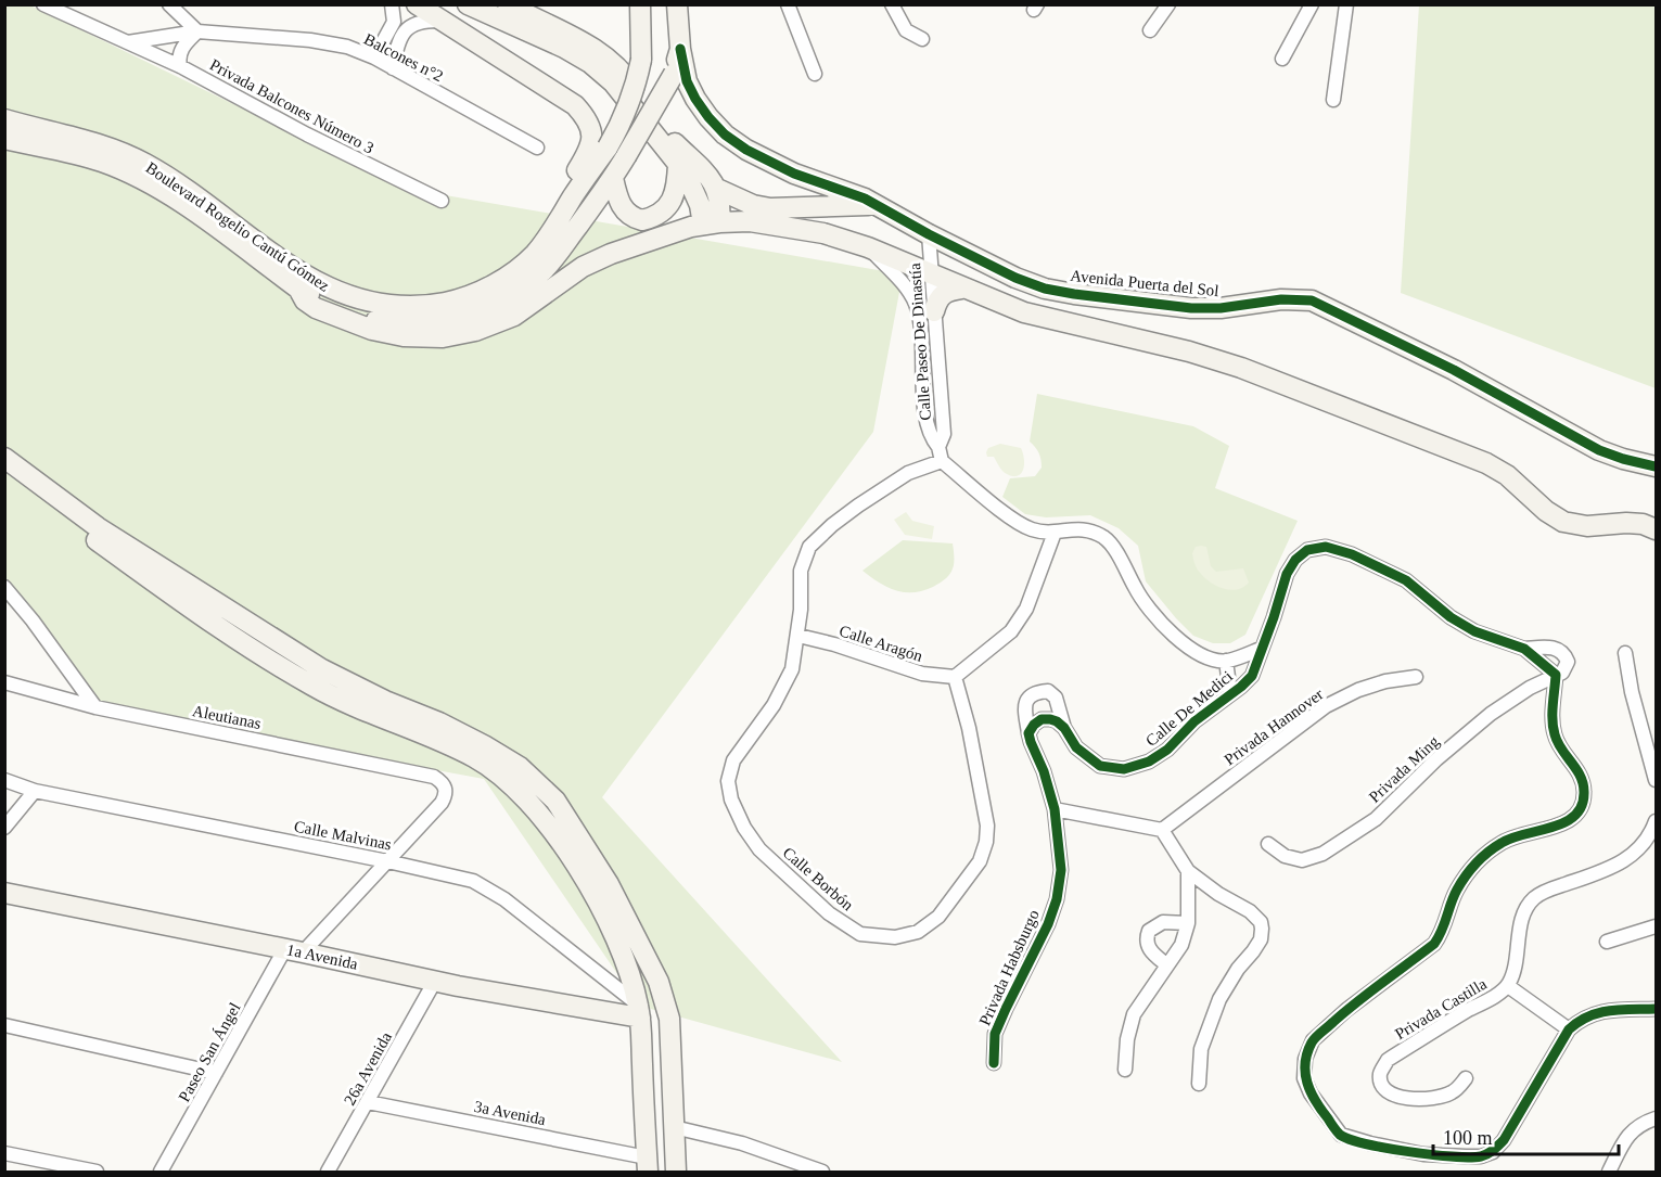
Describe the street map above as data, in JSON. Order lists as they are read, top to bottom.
{
  "streets": {
    "main road": ["Boulevard Rogelio Cantú Gómez", "Avenida Puerta del Sol", "1a Avenida"],
    "street": [
      "Balcones n°2",
      "Privada Balcones Número 3",
      "Calle Paseo De Dinastía",
      "Calle Aragón",
      "Calle De Medici",
      "Aleutianas",
      "Privada Hannover",
      "Privada Ming",
      "Calle Malvinas",
      "Calle Borbón",
      "Privada Habsburgo",
      "Privada Castilla",
      "Paseo San Ángel",
      "26a Avenida",
      "3a Avenida"
    ]
  },
  "crossings": [
    ["Balcones n°2", "Privada Balcones Número 3"],
    ["Boulevard Rogelio Cantú Gómez", "Avenida Puerta del Sol"],
    ["Avenida Puerta del Sol", "Calle Paseo De Dinastía"],
    ["Calle Paseo De Dinastía", "Calle De Medici"],
    ["Calle Paseo De Dinastía", "Calle Borbón"],
    ["Calle Aragón", "Calle Borbón"],
    ["Aleutianas", "Paseo San Ángel"],
    ["Calle Malvinas", "1a Avenida"],
    ["Calle Malvinas", "Paseo San Ángel"],
    ["1a Avenida", "Paseo San Ángel"],
    ["1a Avenida", "26a Avenida"],
    ["26a Avenida", "3a Avenida"]
  ],
  "scale_bar": "100 m"
}
